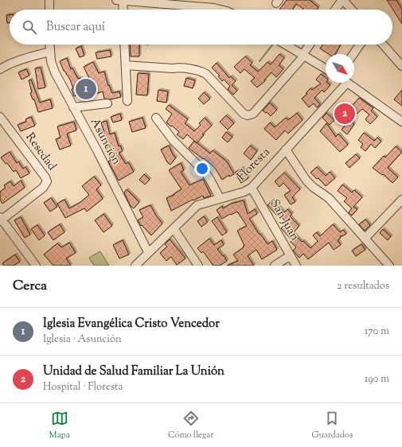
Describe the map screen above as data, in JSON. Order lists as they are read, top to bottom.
{
  "streets": {
    "street": [
      "Asunción",
      "Resedad",
      "Floresta",
      "San Juan"
    ]
  },
  "crossings": [
    ["Asunción", "Floresta"],
    ["Floresta", "San Juan"]
  ],
  "north": "bottom right",
  "page": {
    "search": "Buscar aquí",
    "pins": ["1", "2"],
    "heading": ["Cerca", "2 resultados"],
    "list": [
      {
        "mark": "1",
        "name": "Iglesia Evangélica Cristo Vencedor",
        "note": "Iglesia · Asunción",
        "value": "170 m"
      },
      {
        "mark": "2",
        "name": "Unidad de Salud Familiar La Unión",
        "note": "Hospital · Floresta",
        "value": "190 m"
      }
    ],
    "nav": ["Mapa", "Cómo llegar", "Guardados"]
  }
}
